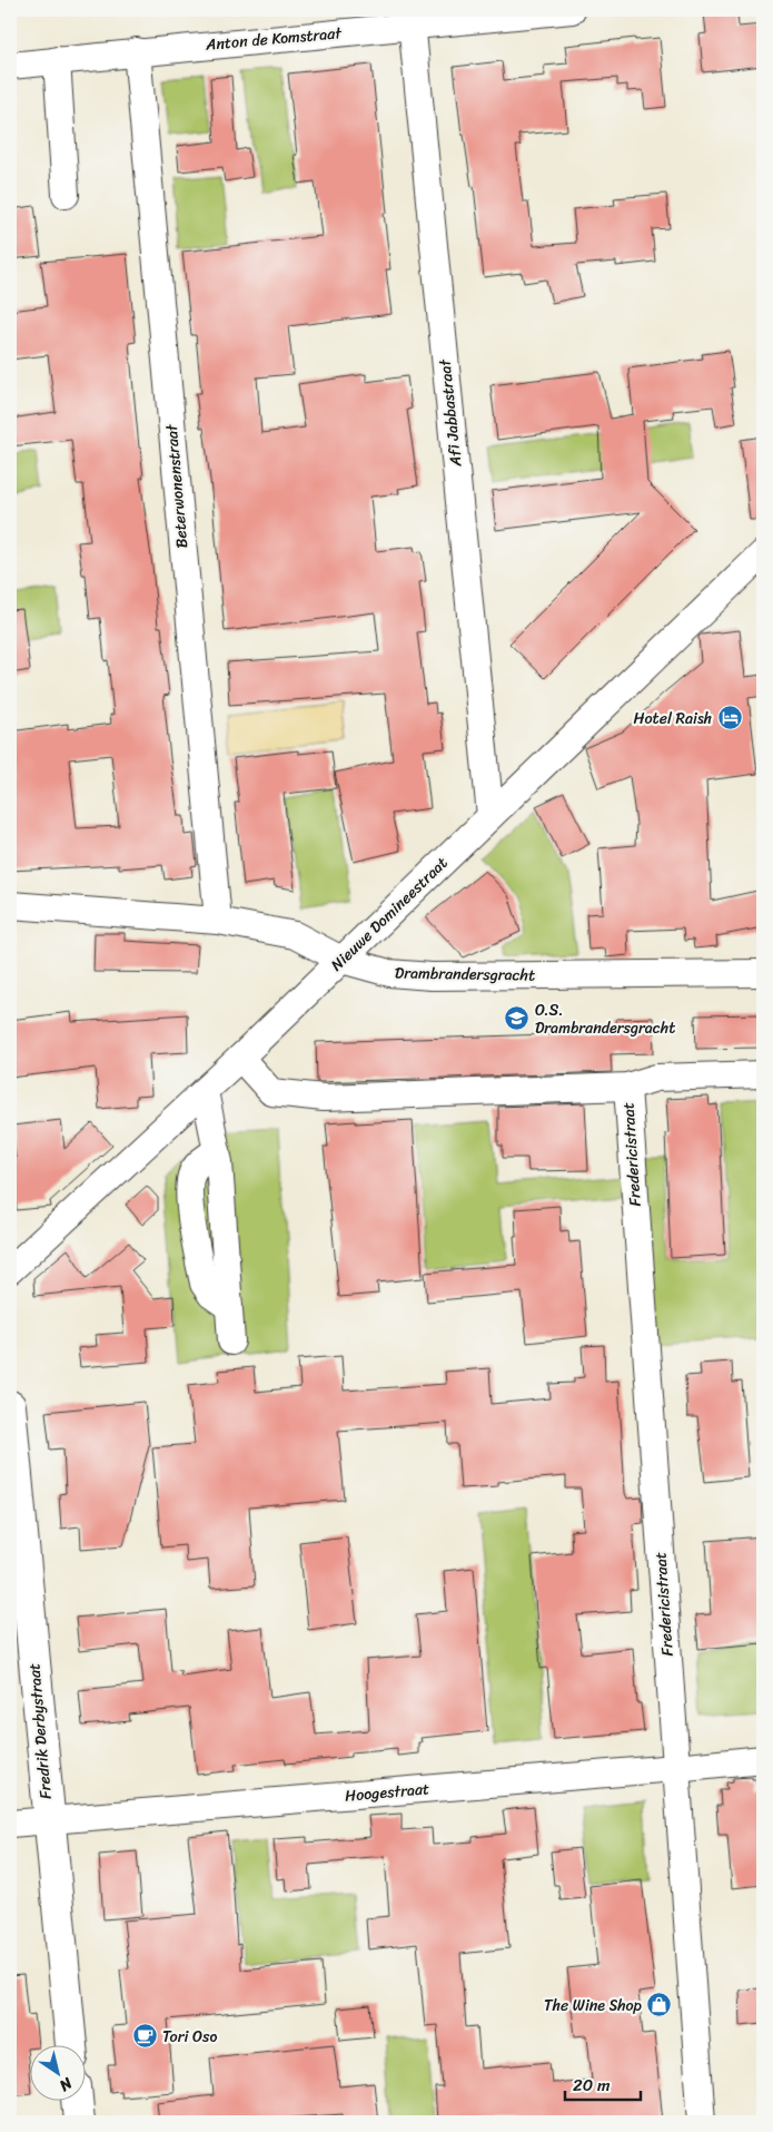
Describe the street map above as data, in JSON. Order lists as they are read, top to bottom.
{
  "streets": {
    "main road": ["Fredrik Derbystraat"],
    "street": [
      "Anton de Komstraat",
      "Afi Jabbastraat",
      "Beterwonenstraat",
      "Nieuwe Domineestraat",
      "Drambrandersgracht",
      "Fredericistraat",
      "Hoogestraat"
    ]
  },
  "crossings": [
    ["Anton de Komstraat", "Afi Jabbastraat"],
    ["Anton de Komstraat", "Beterwonenstraat"],
    ["Afi Jabbastraat", "Nieuwe Domineestraat"],
    ["Beterwonenstraat", "Drambrandersgracht"],
    ["Nieuwe Domineestraat", "Drambrandersgracht"],
    ["Fredericistraat", "Hoogestraat"],
    ["Fredrik Derbystraat", "Hoogestraat"]
  ],
  "places": {
    "hotel": ["Hotel Raish"],
    "school or university": ["O.S. Drambrandersgracht"],
    "shop": ["The Wine Shop"],
    "cafe": ["Tori Oso"]
  },
  "scale_bar": "20 m",
  "north": "bottom right"
}
